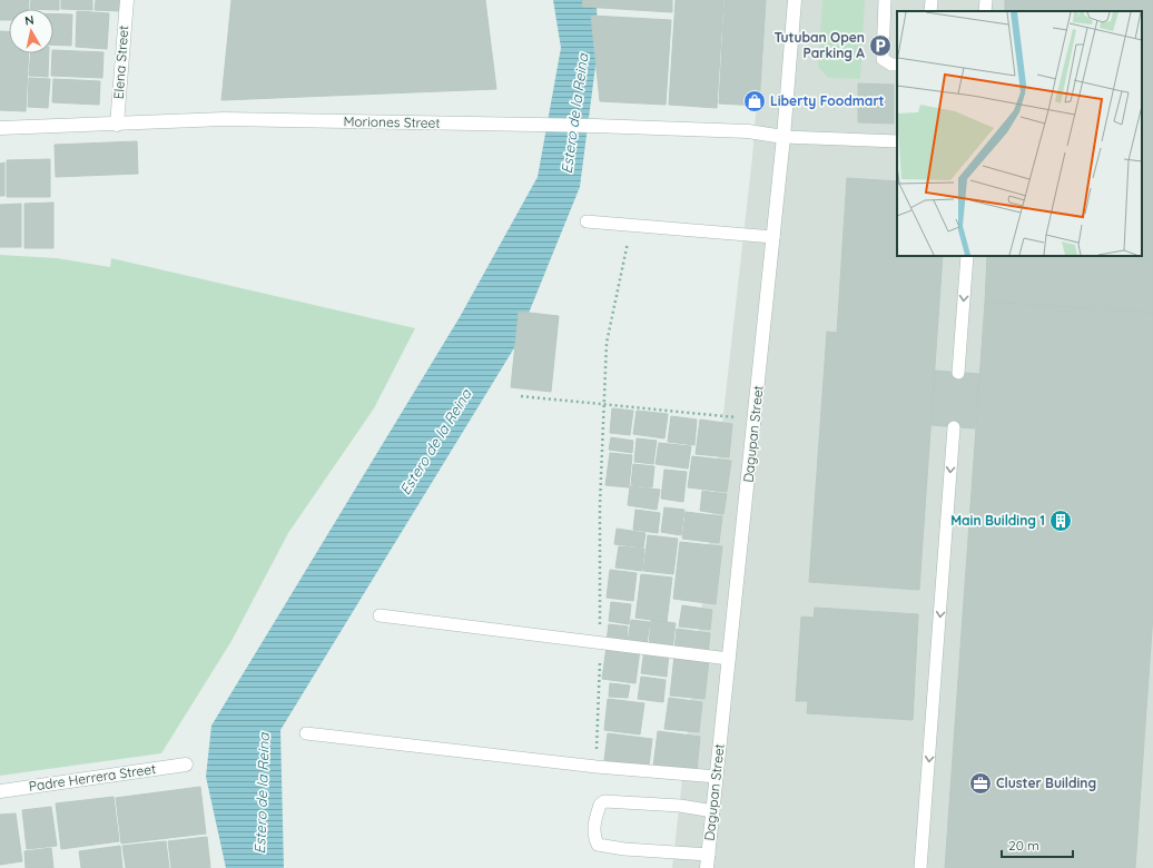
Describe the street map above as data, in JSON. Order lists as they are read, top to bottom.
{
  "streets": {
    "street": [
      "Elena Street",
      "Moriones Street",
      "Dagupan Street",
      "Padre Herrera Street"
    ]
  },
  "crossings": [
    ["Elena Street", "Moriones Street"],
    ["Moriones Street", "Dagupan Street"]
  ],
  "water": ["Estero de la Reina"],
  "places": {
    "parking": ["Tutuban Open Parking A"],
    "shop": ["Liberty Foodmart"],
    "building": ["Main Building 1"],
    "office": ["Cluster Building"]
  },
  "scale_bar": "20 m",
  "north": "top"
}
